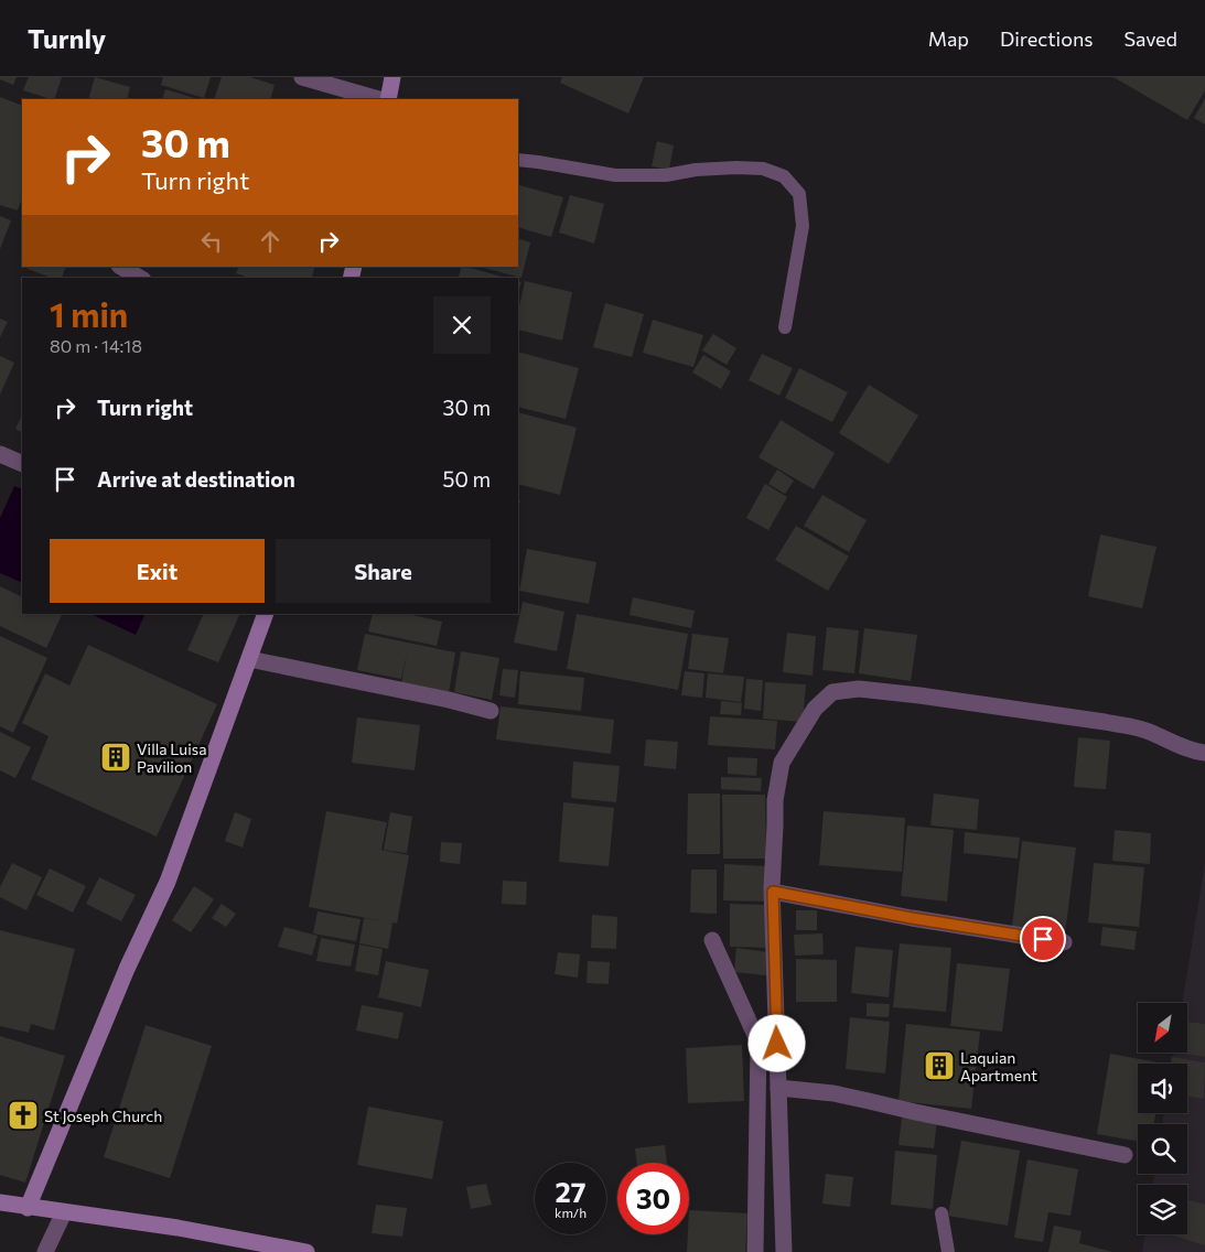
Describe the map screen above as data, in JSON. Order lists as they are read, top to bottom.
{
  "places": {
    "building": ["Villa Luisa Pavilion", "Laquian Apartment"],
    "church": ["St Joseph Church"]
  },
  "north": "bottom left",
  "page": {
    "header": "Turnly",
    "nav": ["Map", "Directions", "Saved"],
    "turn": ["30 m", "Turn right"],
    "heading": ["1 min", "80 m · 14:18"],
    "list": [
      {
        "name": "Turn right",
        "value": "30 m"
      },
      {
        "name": "Arrive at destination",
        "value": "50 m"
      }
    ],
    "buttons": ["Exit", "Share"],
    "speed": "27 km/h",
    "limit": "30"
  }
}
